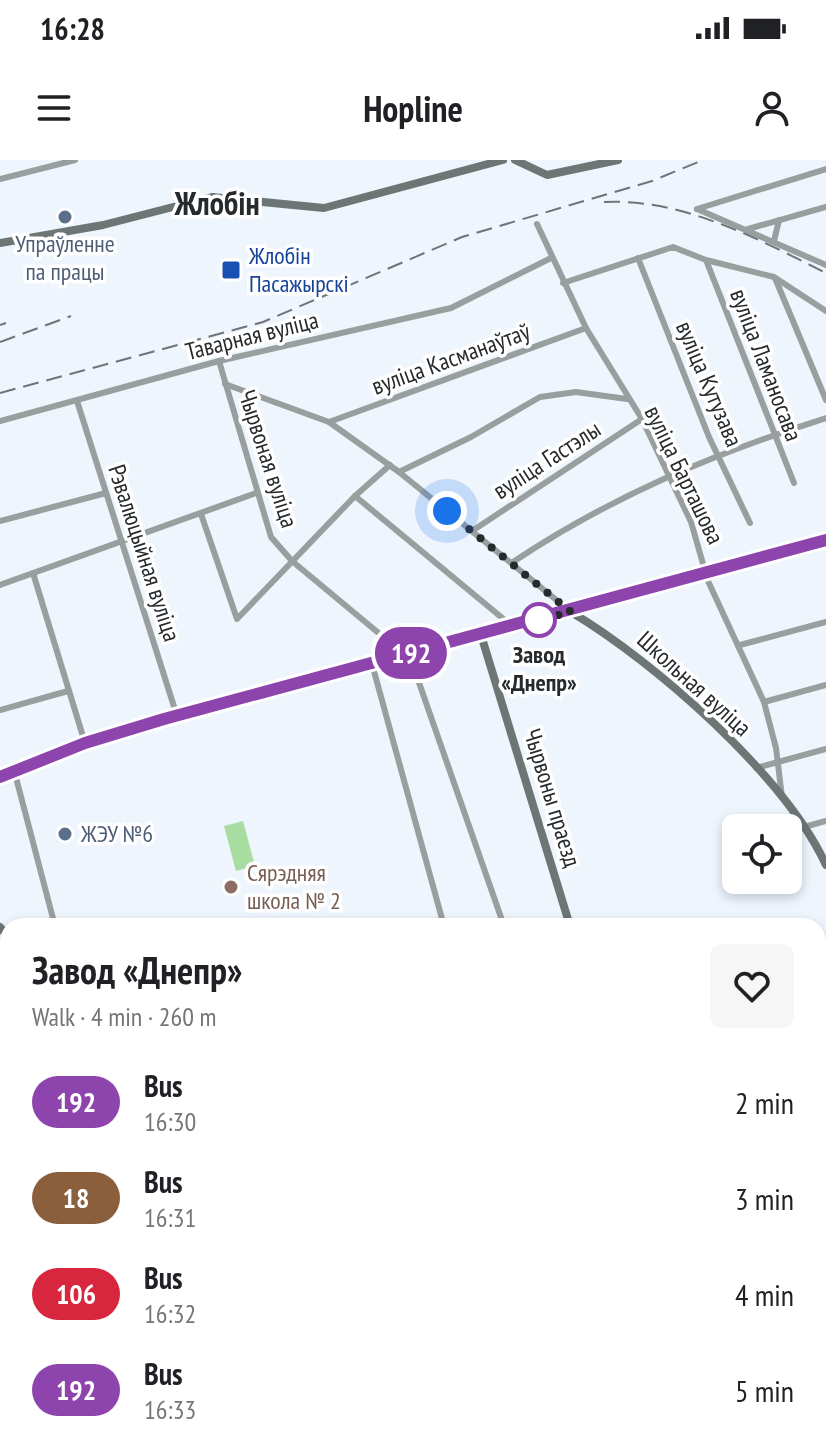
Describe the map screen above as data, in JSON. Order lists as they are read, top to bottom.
{
  "streets": {
    "main road": ["Школьная вуліца", "Чырвоны праезд"],
    "street": [
      "Таварная вуліца",
      "вуліца Касманаўтаў",
      "вуліца Ламаносава",
      "вуліца Кутузава",
      "Чырвоная вуліца",
      "вуліца Гастэлы",
      "вуліца Барташова",
      "Рэвалюцыйная вуліца"
    ]
  },
  "crossings": [
    ["Таварная вуліца", "Чырвоная вуліца"],
    ["Таварная вуліца", "вуліца Барташова"],
    ["Таварная вуліца", "Рэвалюцыйная вуліца"],
    ["вуліца Касманаўтаў", "вуліца Барташова"],
    ["вуліца Касманаўтаў", "Школьная вуліца"],
    ["Чырвоная вуліца", "Школьная вуліца"],
    ["вуліца Гастэлы", "вуліца Барташова"],
    ["вуліца Гастэлы", "Школьная вуліца"],
    ["вуліца Барташова", "Школьная вуліца"]
  ],
  "districts": ["Жлобін"],
  "places": {
    "other": [
      "Упраўленне па працы",
      "Завод «Днепр»",
      "ЖЭУ №6",
      "Сярэдняя школа № 2"
    ],
    "transit": ["Жлобін Пасажырскі"]
  },
  "lines": ["bus line 192"],
  "page": {
    "status": "16:28",
    "header": "Hopline",
    "on_map": "192",
    "heading": ["Завод «Днепр»", "Walk · 4 min · 260 m"],
    "list": [
      {
        "mark": "192",
        "name": "Bus",
        "note": "16:30",
        "value": "2 min"
      },
      {
        "mark": "18",
        "name": "Bus",
        "note": "16:31",
        "value": "3 min"
      },
      {
        "mark": "106",
        "name": "Bus",
        "note": "16:32",
        "value": "4 min"
      },
      {
        "mark": "192",
        "name": "Bus",
        "note": "16:33",
        "value": "5 min"
      }
    ]
  }
}
